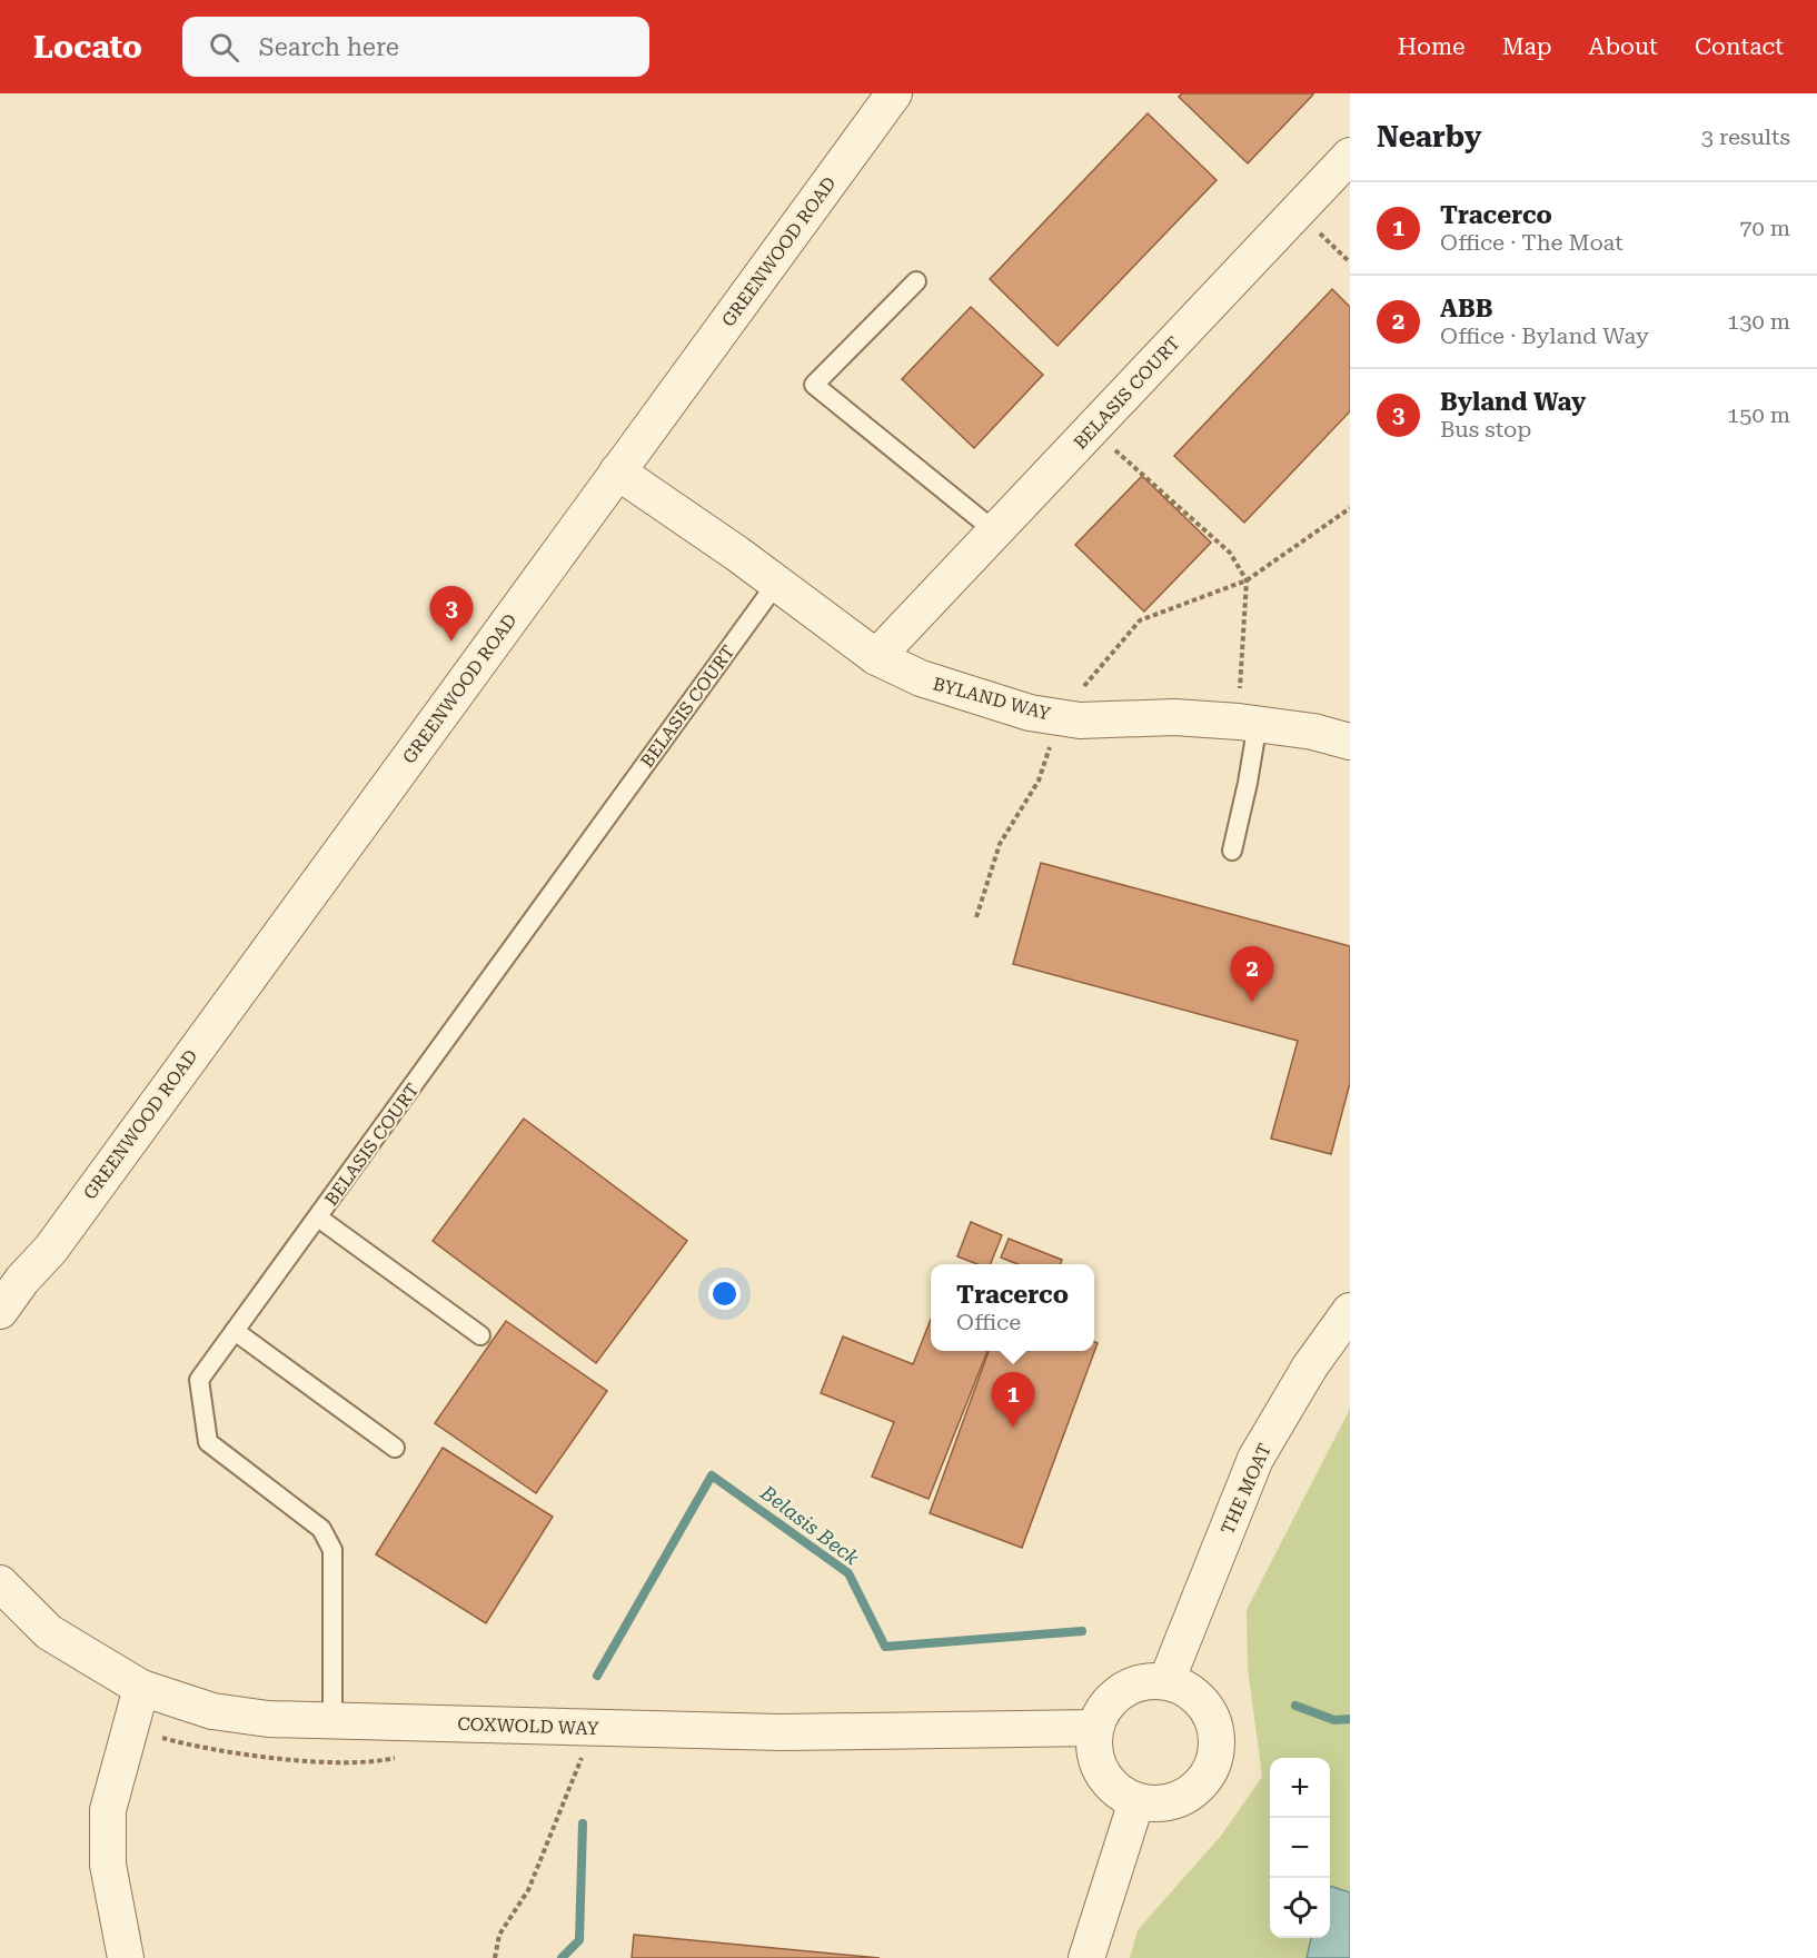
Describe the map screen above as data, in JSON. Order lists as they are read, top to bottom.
{
  "streets": {
    "street": [
      "GREENWOOD ROAD",
      "BELASIS COURT",
      "BYLAND WAY",
      "THE MOAT",
      "COXWOLD WAY"
    ]
  },
  "crossings": [
    ["GREENWOOD ROAD", "BYLAND WAY"],
    ["BELASIS COURT", "BYLAND WAY"],
    ["BELASIS COURT", "COXWOLD WAY"],
    ["THE MOAT", "COXWOLD WAY"]
  ],
  "water": ["Belasis Beck"],
  "page": {
    "header": "Locato",
    "search": "Search here",
    "nav": [
      "Home",
      "Map",
      "About",
      "Contact"
    ],
    "heading": ["Nearby", "3 results"],
    "list": [
      {
        "mark": "1",
        "name": "Tracerco",
        "note": "Office · The Moat",
        "value": "70 m"
      },
      {
        "mark": "2",
        "name": "ABB",
        "note": "Office · Byland Way",
        "value": "130 m"
      },
      {
        "mark": "3",
        "name": "Byland Way",
        "note": "Bus stop",
        "value": "150 m"
      }
    ],
    "pins": ["3", "2", "1"],
    "popup": ["Tracerco", "Office"],
    "map_buttons": ["+", "−"]
  }
}
